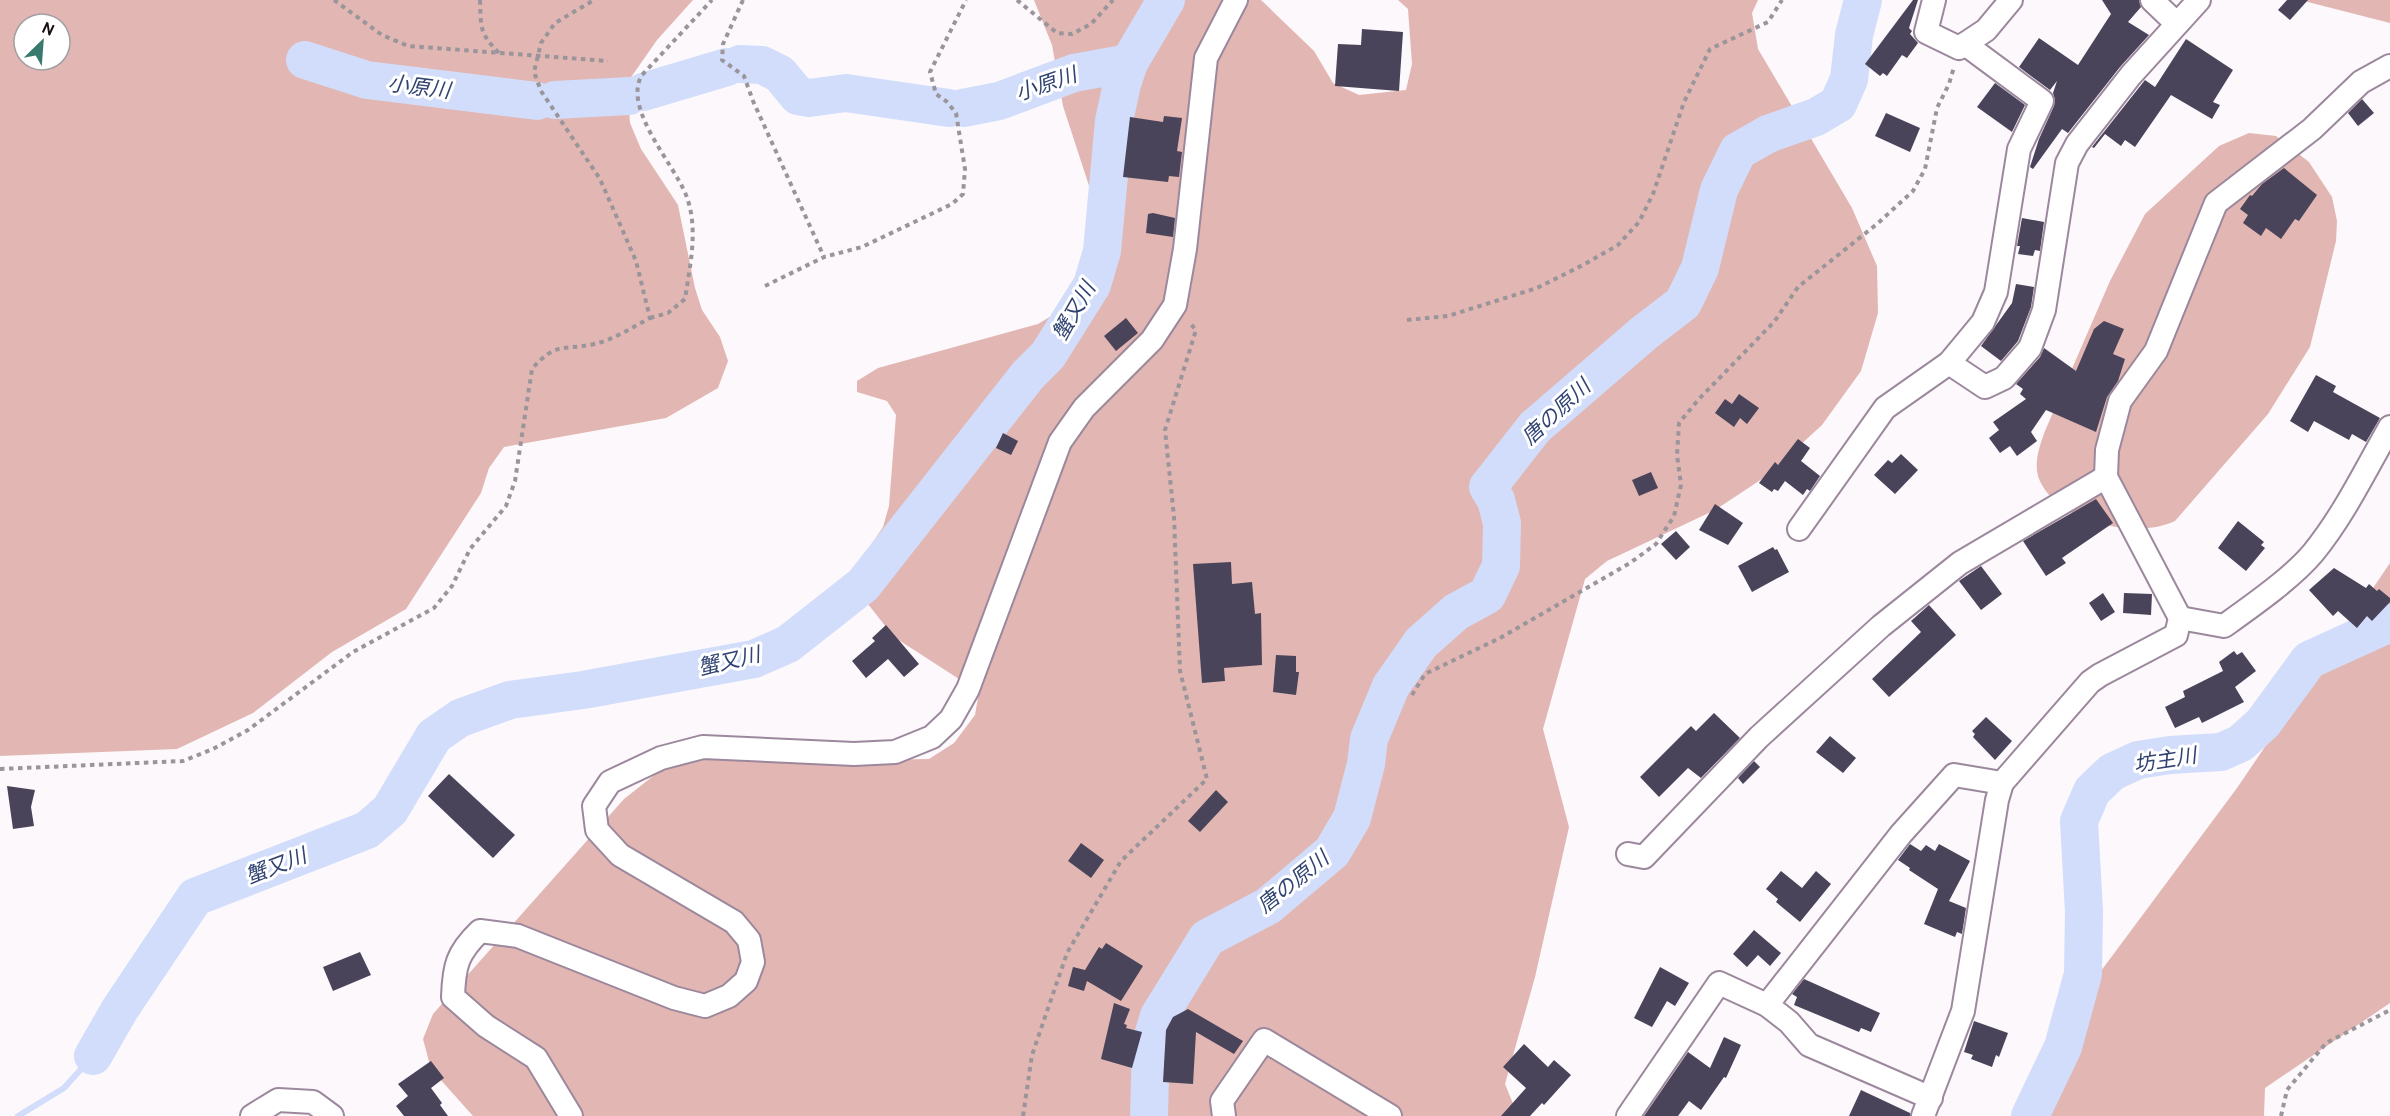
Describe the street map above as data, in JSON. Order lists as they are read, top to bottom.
{
  "water": [
    "小原川",
    "蟹又川",
    "唐の原川",
    "坊主川"
  ],
  "north": "top right"
}
